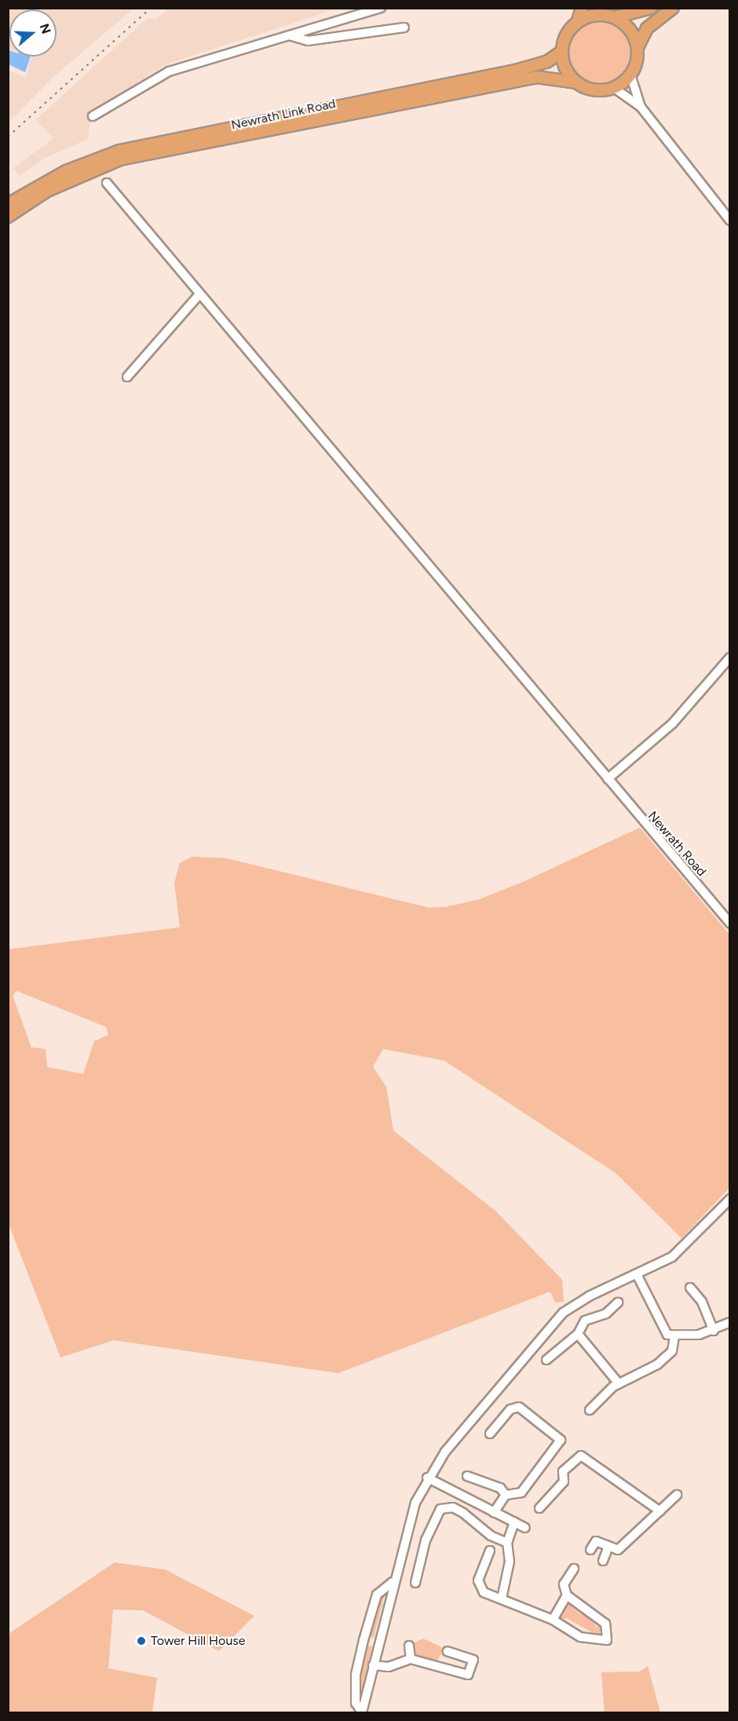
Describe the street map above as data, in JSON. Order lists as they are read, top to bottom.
{
  "streets": {
    "main road": ["Newrath Link Road"],
    "street": ["Newrath Road"]
  },
  "places": ["Tower Hill House"],
  "north": "right"
}
